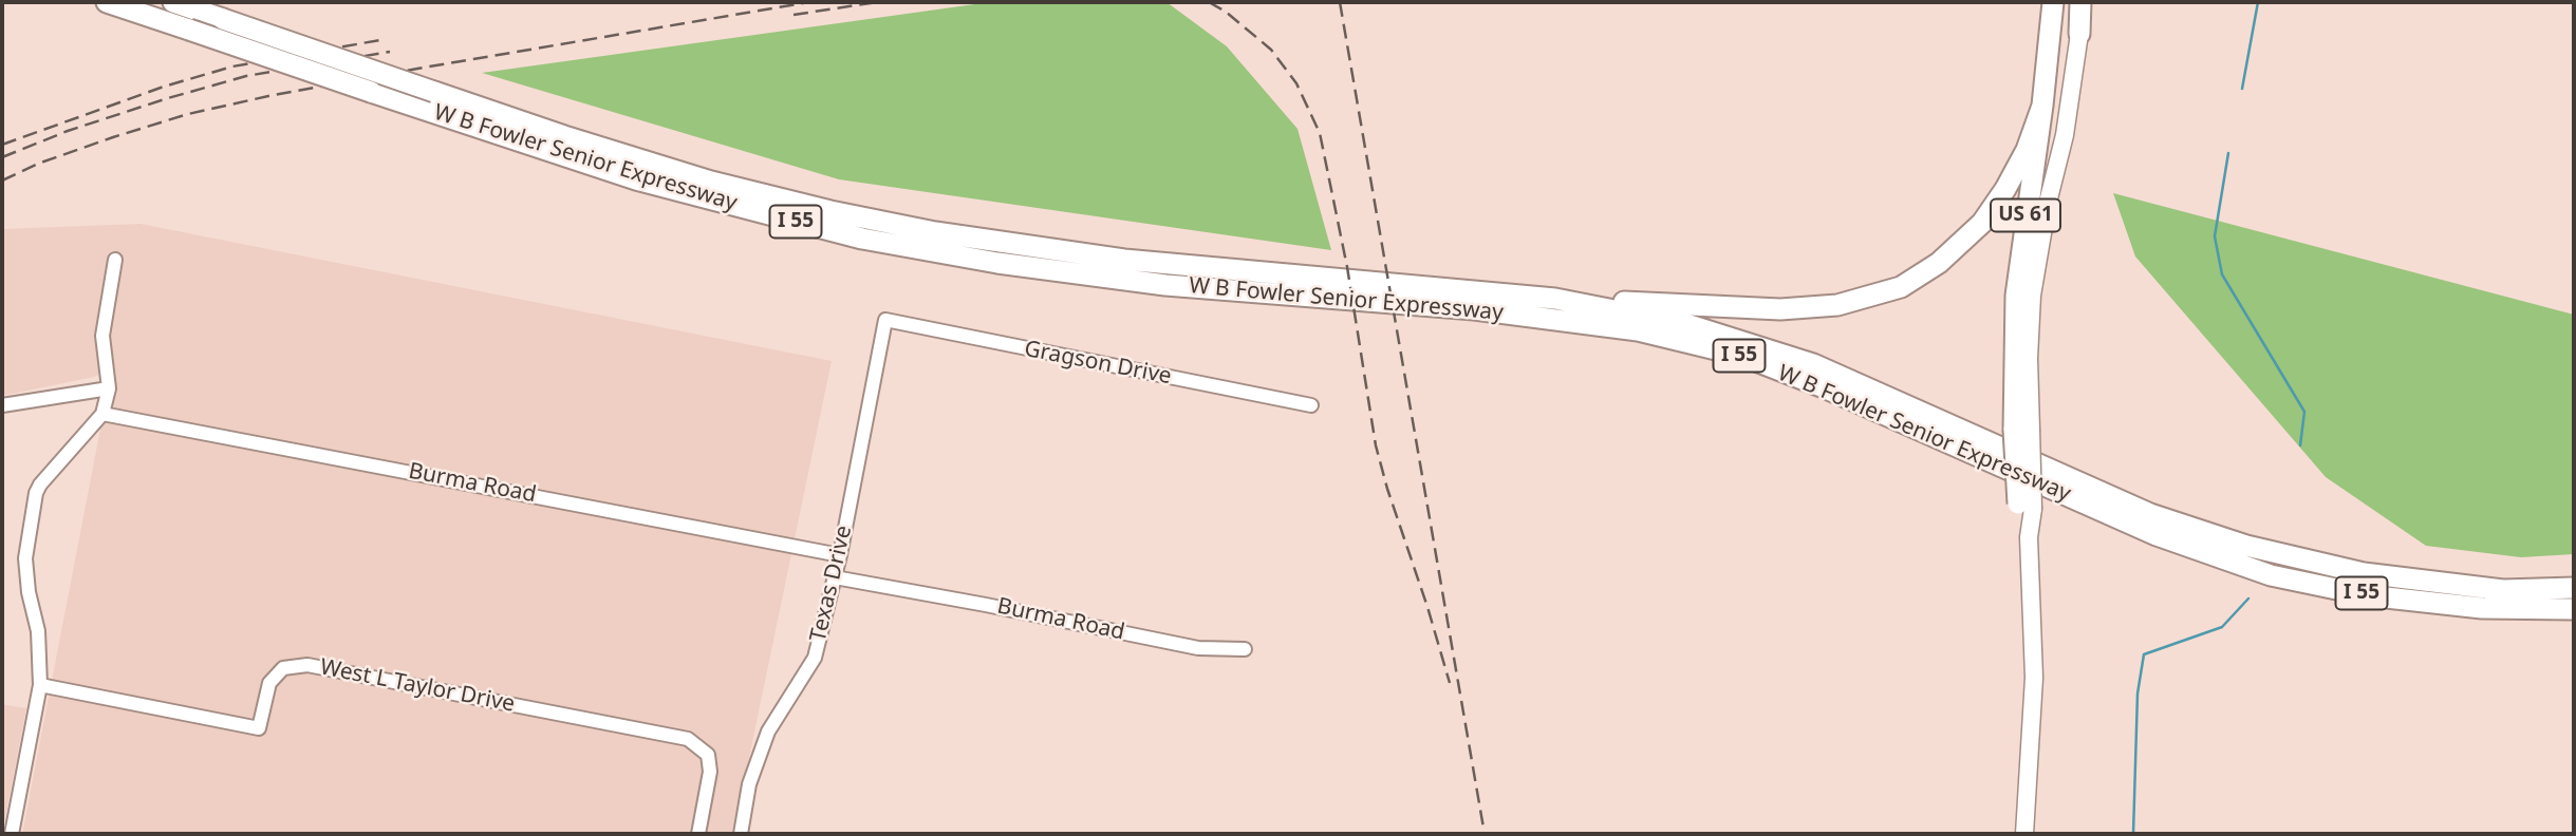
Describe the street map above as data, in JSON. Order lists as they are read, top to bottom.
{
  "streets": {
    "highway": ["W B Fowler Senior Expressway", "US 61", "I 55"],
    "street": [
      "Gragson Drive",
      "Burma Road",
      "Texas Drive",
      "West L Taylor Drive"
    ]
  },
  "crossings": [
    ["Gragson Drive", "Texas Drive"],
    ["Burma Road", "Texas Drive"]
  ]
}
